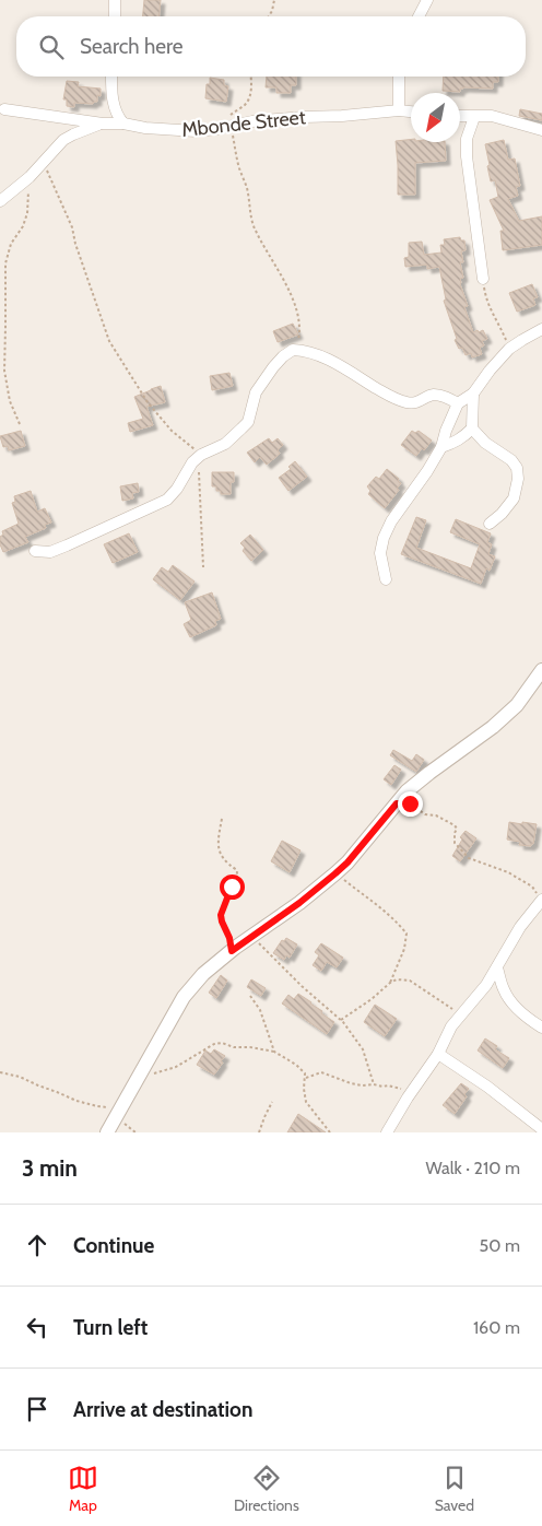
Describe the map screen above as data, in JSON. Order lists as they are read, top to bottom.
{
  "streets": {
    "street": ["Mbonde Street"]
  },
  "north": "bottom left",
  "page": {
    "search": "Search here",
    "heading": ["3 min", "Walk · 210 m"],
    "list": [
      ["Continue", "50 m"],
      ["Turn left", "160 m"],
      "Arrive at destination"
    ],
    "nav": ["Map", "Directions", "Saved"]
  }
}
